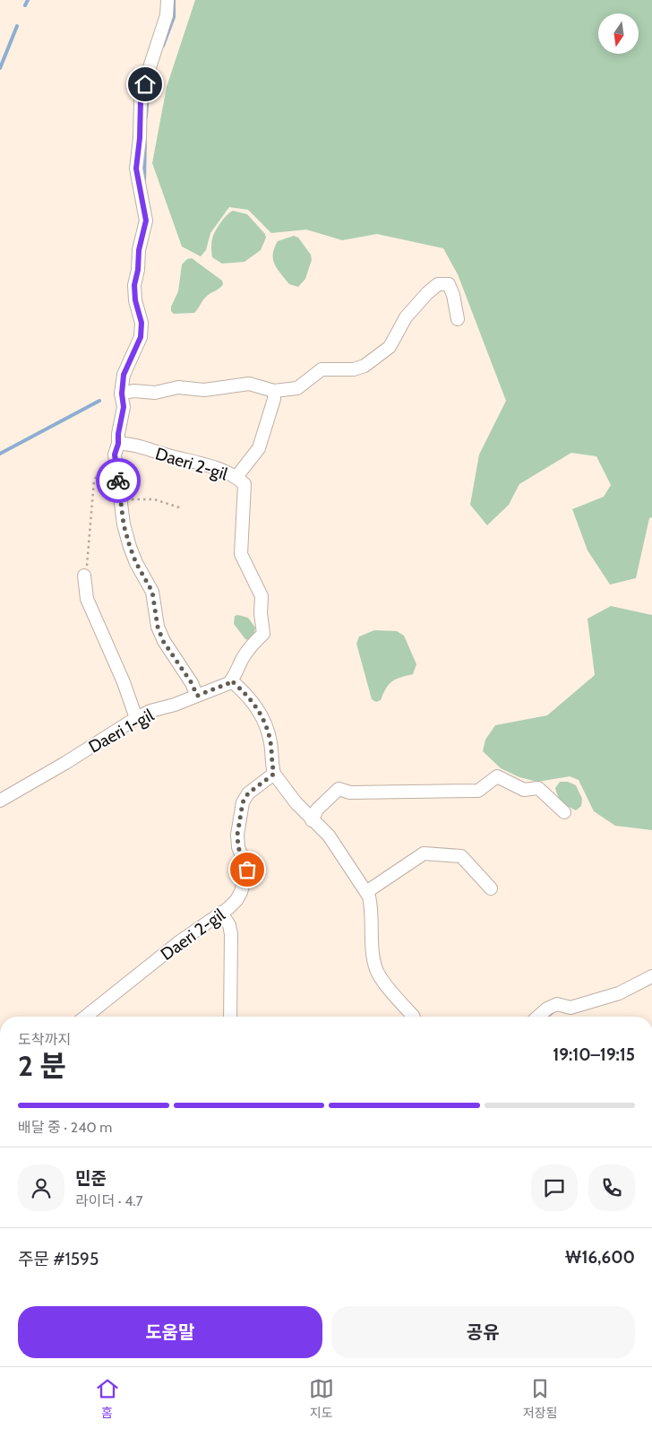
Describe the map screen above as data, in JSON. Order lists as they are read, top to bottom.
{
  "streets": {
    "street": ["Daeri 2-gil", "Daeri 1-gil"]
  },
  "crossings": [
    ["Daeri 2-gil", "Daeri 1-gil"]
  ],
  "north": "bottom",
  "page": {
    "heading": ["2 분", "도착까지", "19:10–19:15"],
    "panel": [
      "민준",
      "라이더 · 4.7",
      "주문 #1595",
      "₩16,600"
    ],
    "bar": "배달 중 · 240 m",
    "buttons": ["도움말", "공유"],
    "tabs": ["홈", "지도", "저장됨"]
  }
}
